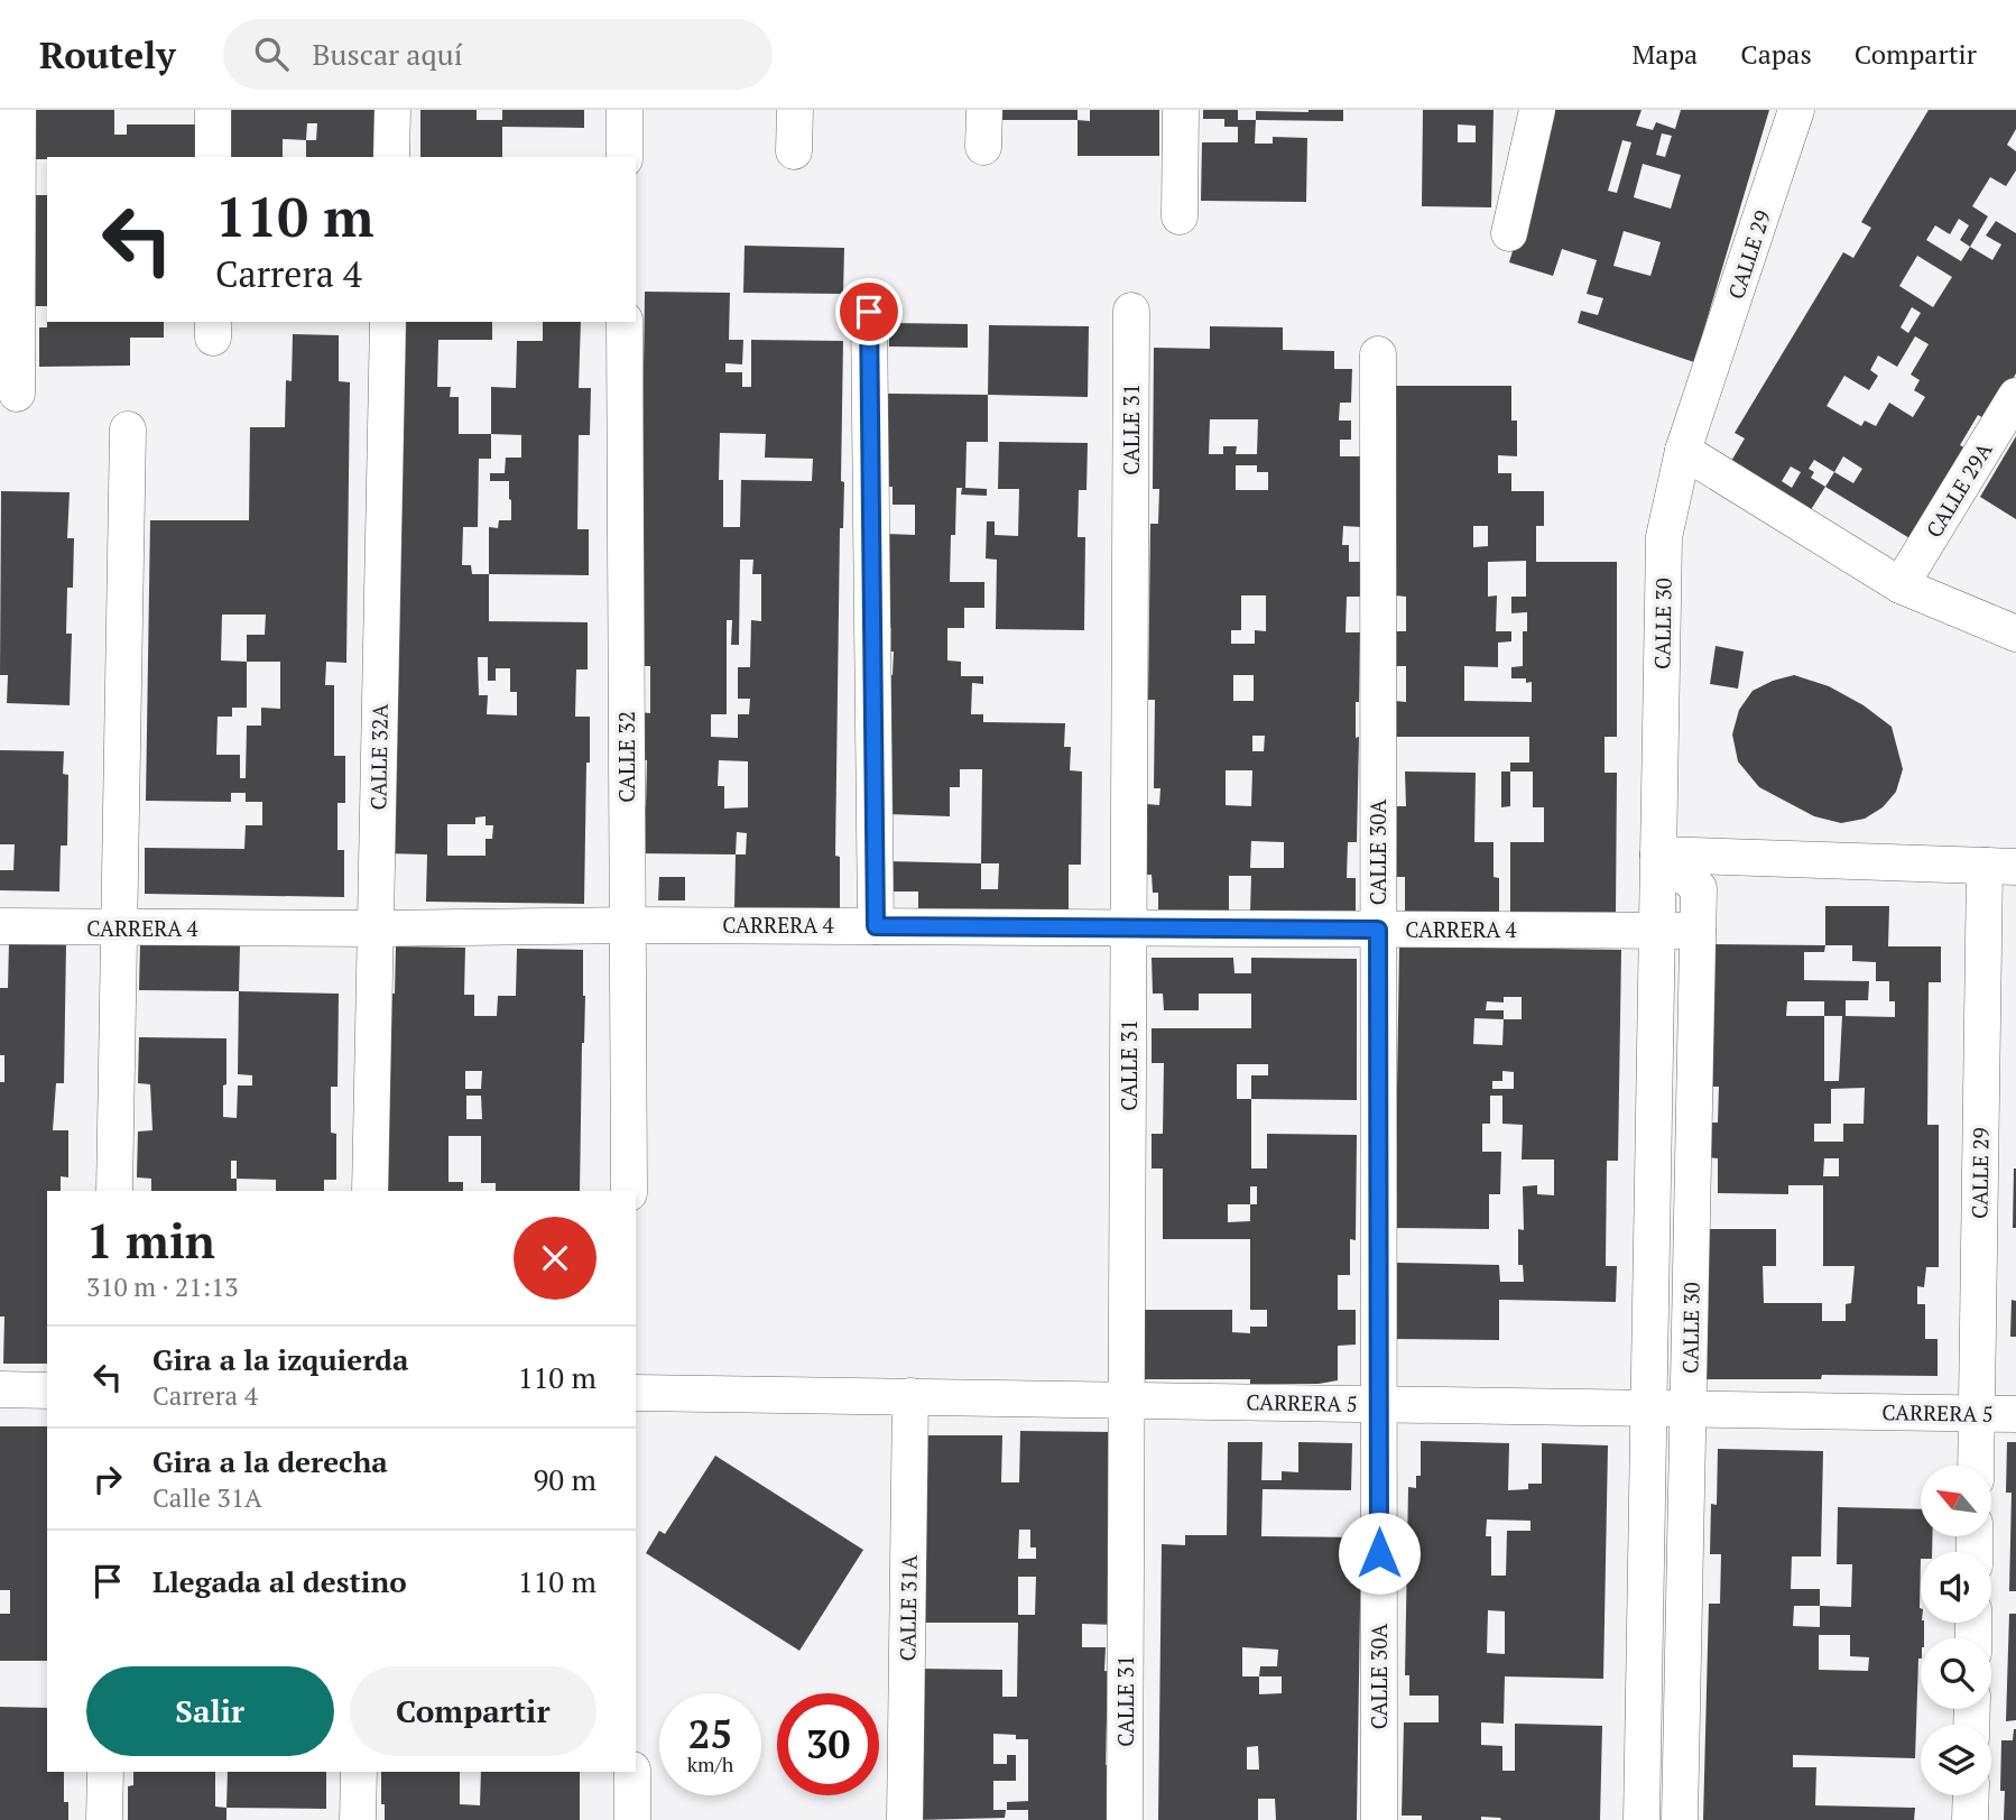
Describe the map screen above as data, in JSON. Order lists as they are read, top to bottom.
{
  "streets": {
    "street": [
      "CALLE 29",
      "CALLE 31",
      "CALLE 29A",
      "CALLE 30",
      "CALLE 32A",
      "CALLE 32",
      "CALLE 30A",
      "CARRERA 4",
      "CARRERA 5",
      "CALLE 31A"
    ]
  },
  "crossings": [
    ["CALLE 29", "CALLE 30"],
    ["CALLE 29", "CARRERA 5"],
    ["CALLE 31", "CARRERA 4"],
    ["CALLE 31", "CARRERA 5"],
    ["CALLE 30", "CARRERA 4"],
    ["CALLE 30", "CARRERA 5"],
    ["CALLE 32A", "CARRERA 4"],
    ["CALLE 32", "CARRERA 4"],
    ["CALLE 30A", "CARRERA 4"],
    ["CALLE 30A", "CARRERA 5"],
    ["CARRERA 5", "CALLE 31A"]
  ],
  "north": "top left",
  "page": {
    "header": "Routely",
    "search": "Buscar aquí",
    "nav": ["Mapa", "Capas", "Compartir"],
    "turn": ["110 m", "Carrera 4"],
    "heading": ["1 min", "310 m · 21:13"],
    "list": [
      {
        "name": "Gira a la izquierda",
        "note": "Carrera 4",
        "value": "110 m"
      },
      {
        "name": "Gira a la derecha",
        "note": "Calle 31A",
        "value": "90 m"
      },
      {
        "name": "Llegada al destino",
        "value": "110 m"
      }
    ],
    "buttons": ["Salir", "Compartir"],
    "speed": "25 km/h",
    "limit": "30"
  }
}
